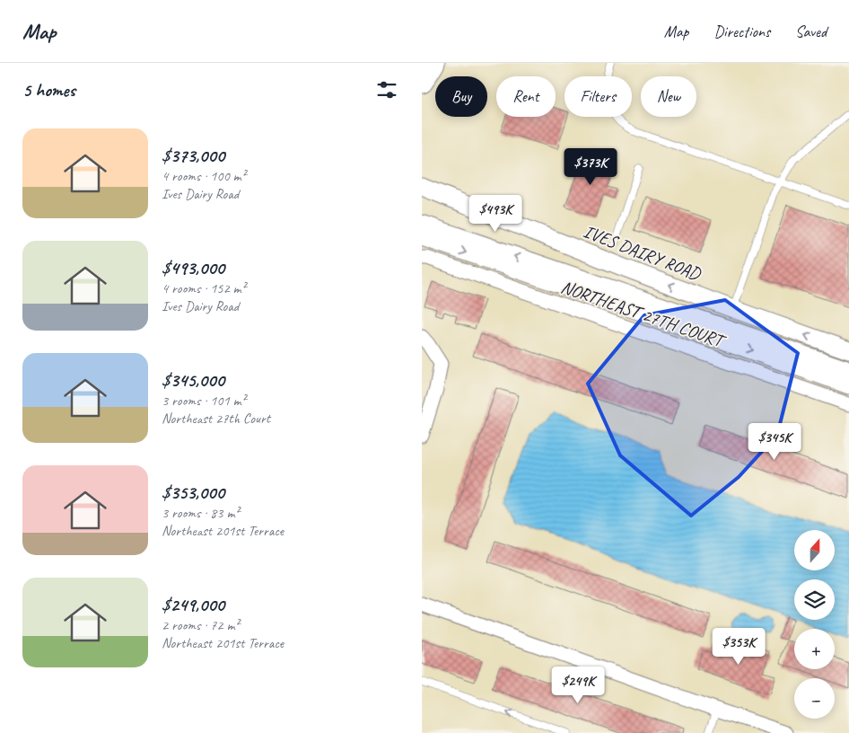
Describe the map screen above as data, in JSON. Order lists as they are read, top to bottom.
{
  "streets": {
    "street": ["IVES DAIRY ROAD", "NORTHEAST 27TH COURT"]
  },
  "north": "top",
  "page": {
    "header": "Map",
    "nav": ["Map", "Directions", "Saved"],
    "heading": "5 homes",
    "chip": [
      "Buy",
      "Rent",
      "Filters",
      "New"
    ],
    "list": [
      {
        "name": "$373,000",
        "note": "4 rooms · 100 m² · Ives Dairy Road"
      },
      {
        "name": "$493,000",
        "note": "4 rooms · 152 m² · Ives Dairy Road"
      },
      {
        "name": "$345,000",
        "note": "3 rooms · 101 m² · Northeast 27th Court"
      },
      {
        "name": "$353,000",
        "note": "3 rooms · 83 m² · Northeast 201st Terrace"
      },
      {
        "name": "$249,000",
        "note": "2 rooms · 72 m² · Northeast 201st Terrace"
      }
    ],
    "price": [
      "$373K",
      "$493K",
      "$345K",
      "$353K",
      "$249K"
    ],
    "map_buttons": ["+", "−"]
  }
}
